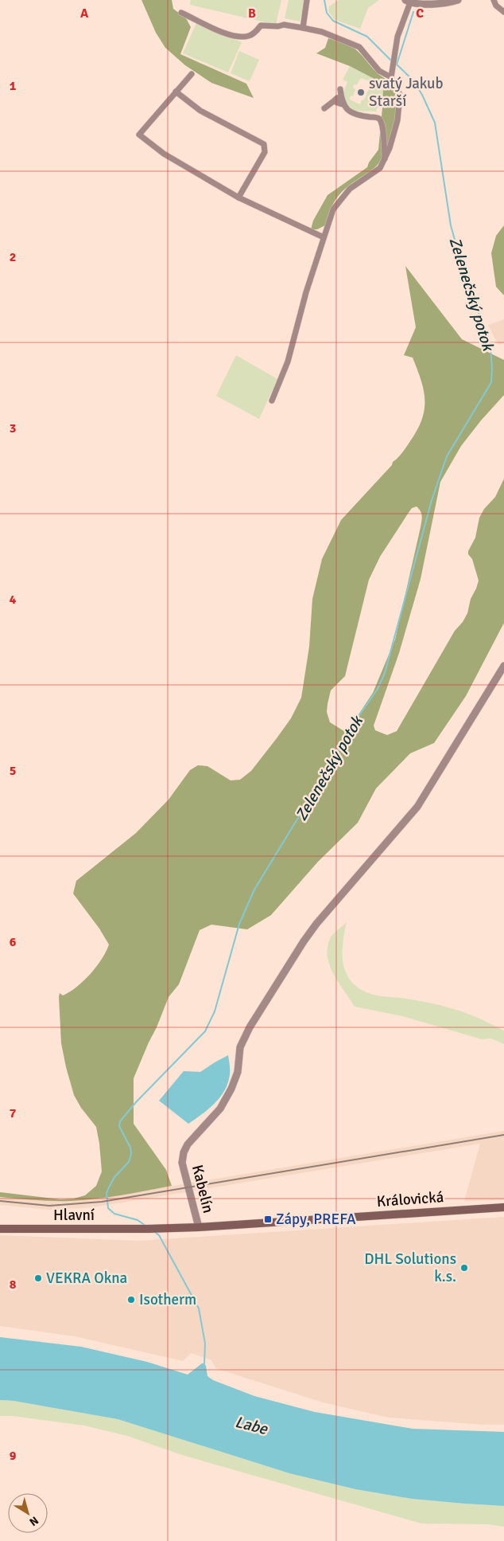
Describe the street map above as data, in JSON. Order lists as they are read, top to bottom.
{
  "streets": {
    "main road": ["Královická", "Hlavní"],
    "street": ["Kabelín"]
  },
  "crossings": [
    ["Kabelín", "Královická"],
    ["Královická", "Hlavní"]
  ],
  "water": ["Zelenečský potok", "Labe"],
  "places": {
    "other": [
      "svatý Jakub Starší",
      "DHL Solutions k.s.",
      "VEKRA Okna",
      "Isotherm"
    ],
    "transit": ["Zápy, PREFA"]
  },
  "north": "bottom right",
  "grid": {
    "columns": ["A", "B", "C"],
    "rows": [
      "1",
      "2",
      "3",
      "4",
      "5",
      "6",
      "7",
      "8",
      "9"
    ]
  }
}
